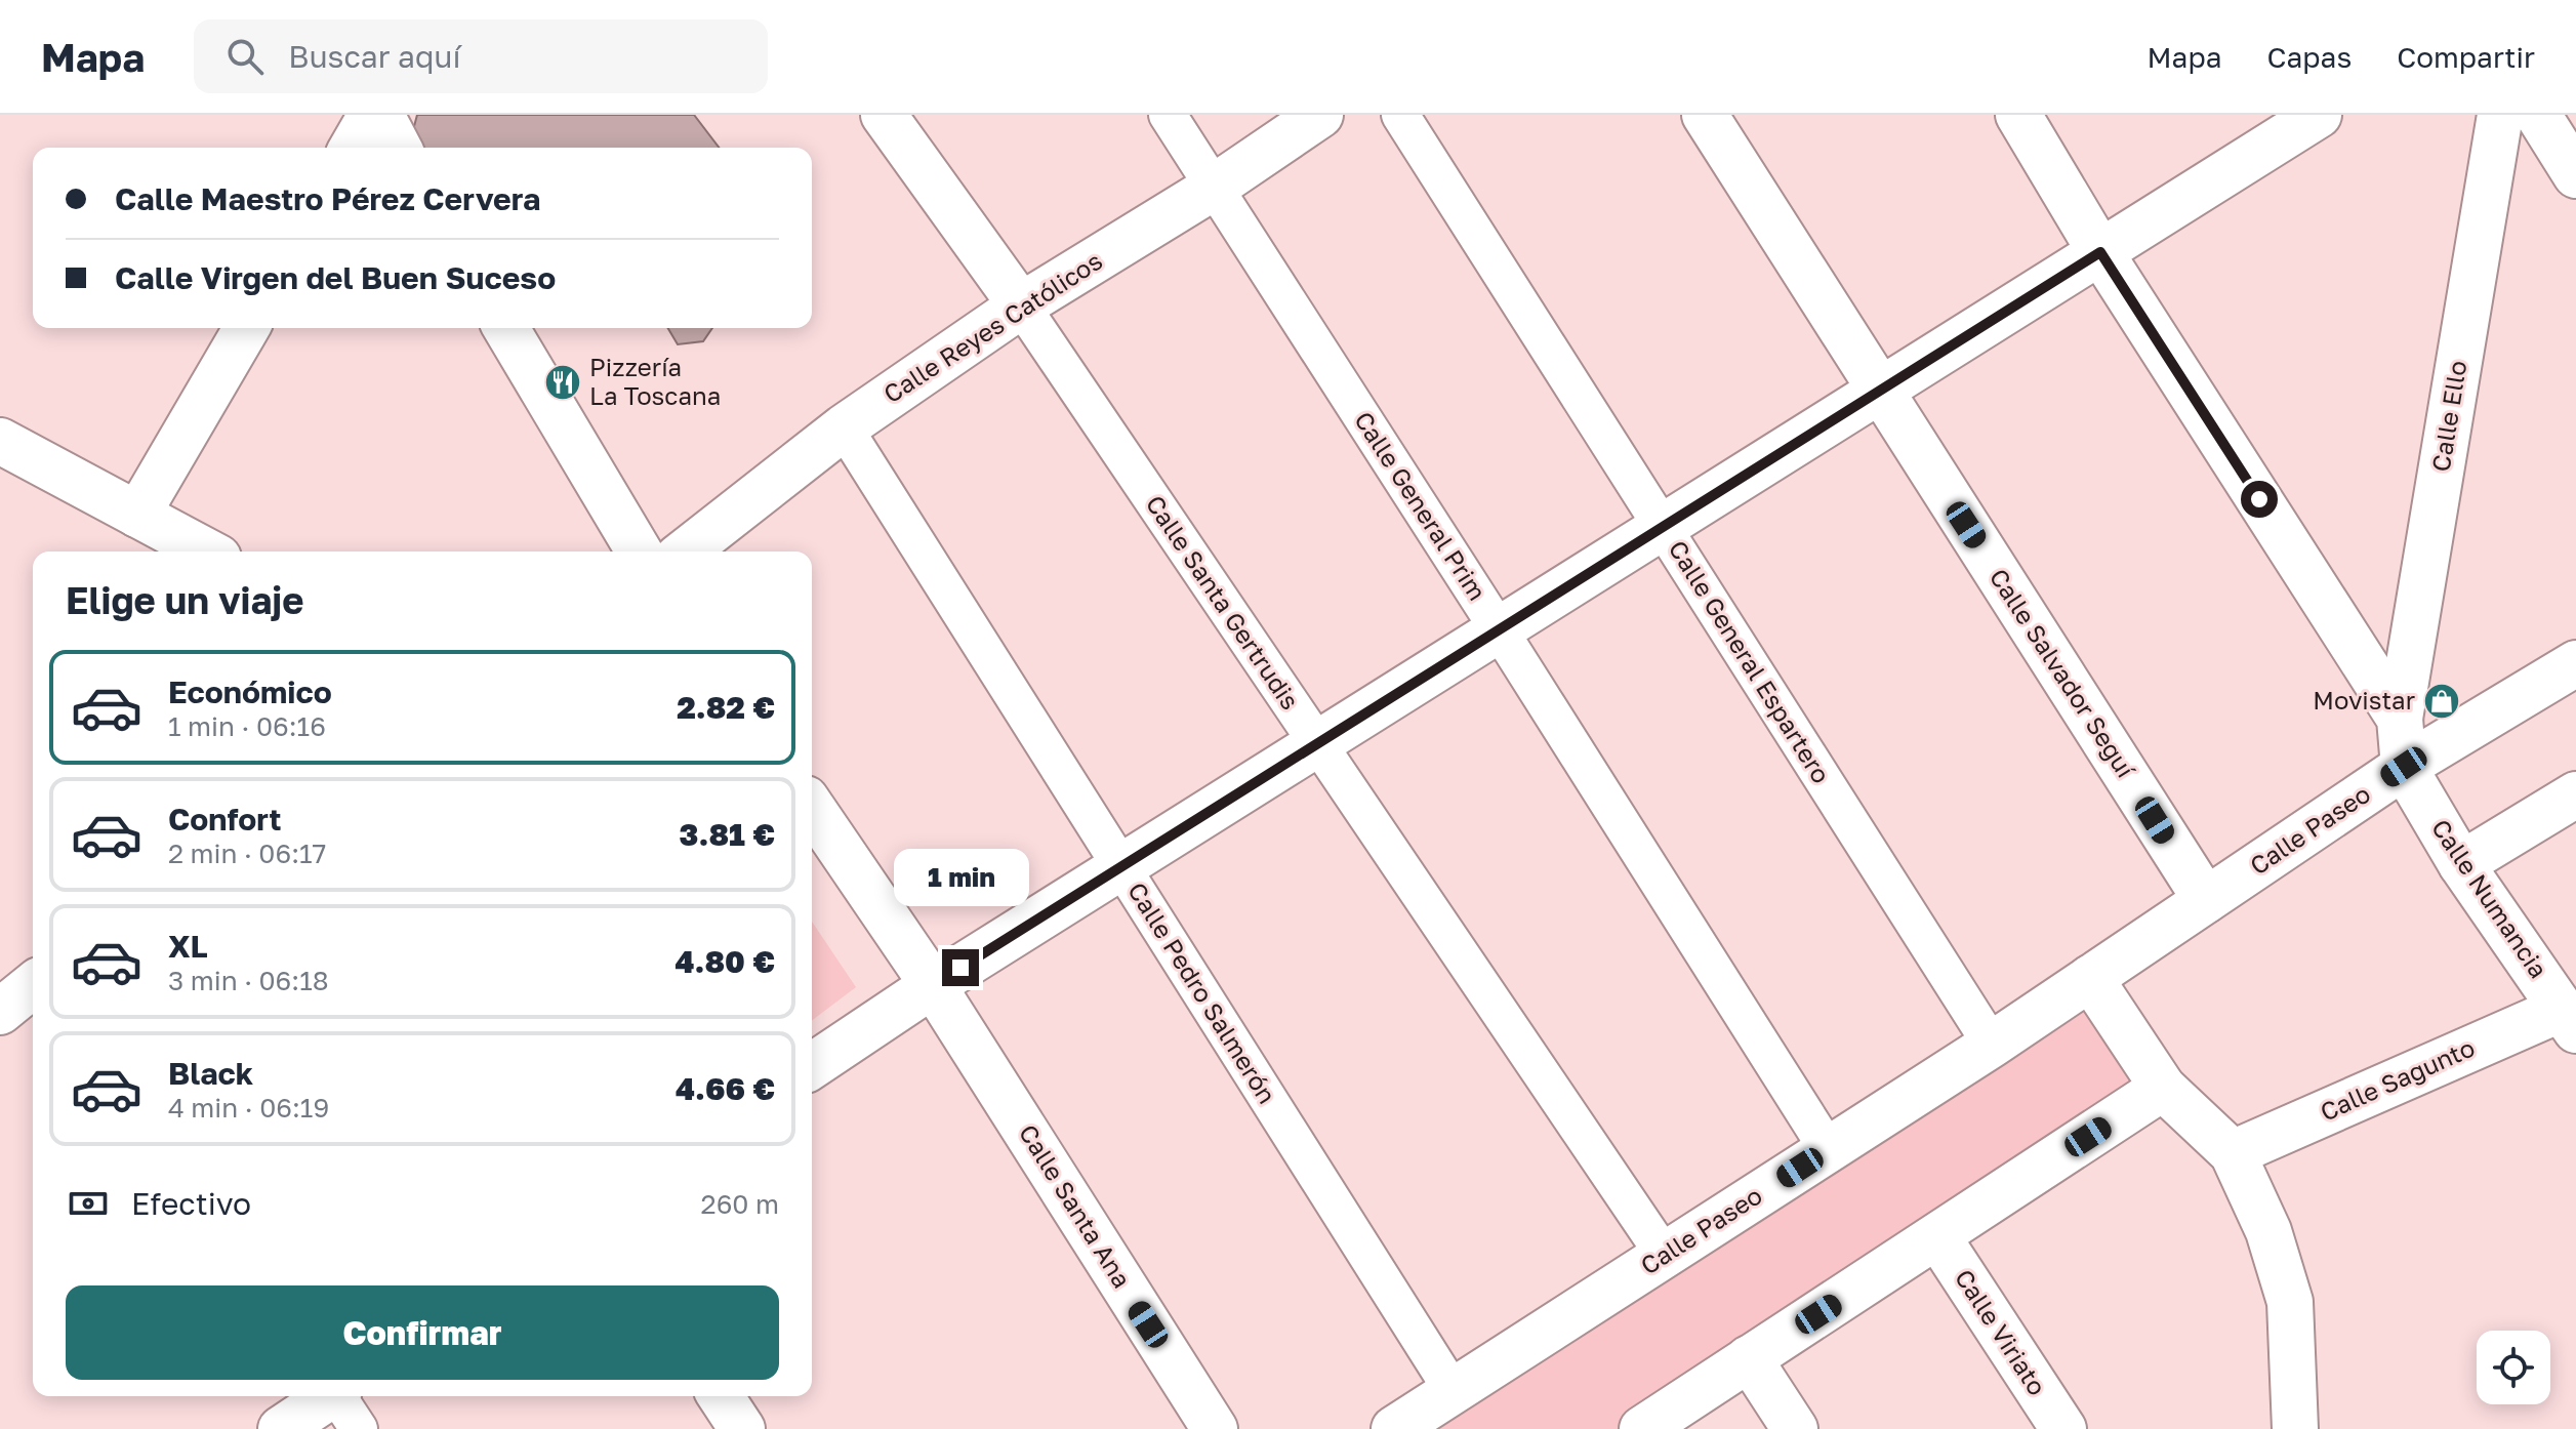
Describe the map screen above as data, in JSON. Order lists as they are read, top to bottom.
{
  "streets": {
    "street": [
      "Calle Reyes Católicos",
      "Calle Ello",
      "Calle General Prim",
      "Calle Santa Gertrudis",
      "Calle General Espartero",
      "Calle Salvador Seguí",
      "Calle Paseo",
      "Calle Numancia",
      "Calle Pedro Salmerón",
      "Calle Sagunto",
      "Calle Santa Ana",
      "Calle Viriato"
    ]
  },
  "crossings": [
    ["Calle Reyes Católicos", "Calle General Prim"],
    ["Calle Reyes Católicos", "Calle Santa Gertrudis"],
    ["Calle Reyes Católicos", "Calle Pedro Salmerón"],
    ["Calle General Prim", "Calle Paseo"],
    ["Calle Santa Gertrudis", "Calle Paseo"],
    ["Calle General Espartero", "Calle Paseo"],
    ["Calle Salvador Seguí", "Calle Paseo"],
    ["Calle Paseo", "Calle Numancia"],
    ["Calle Paseo", "Calle Pedro Salmerón"],
    ["Calle Numancia", "Calle Sagunto"]
  ],
  "places": {
    "restaurant": ["Pizzería La Toscana"],
    "shop": ["Movistar"]
  },
  "page": {
    "header": "Mapa",
    "search": "Buscar aquí",
    "nav": ["Mapa", "Capas", "Compartir"],
    "banner": ["Calle Maestro Pérez Cervera", "Calle Virgen del Buen Suceso"],
    "heading": "Elige un viaje",
    "list": [
      {
        "name": "Económico",
        "note": "1 min · 06:16",
        "value": "2.82 €"
      },
      {
        "name": "Confort",
        "note": "2 min · 06:17",
        "value": "3.81 €"
      },
      {
        "name": "XL",
        "note": "3 min · 06:18",
        "value": "4.80 €"
      },
      {
        "name": "Black",
        "note": "4 min · 06:19",
        "value": "4.66 €"
      }
    ],
    "bubble": "1 min",
    "pay": ["Efectivo", "260 m"],
    "buttons": "Confirmar"
  }
}
